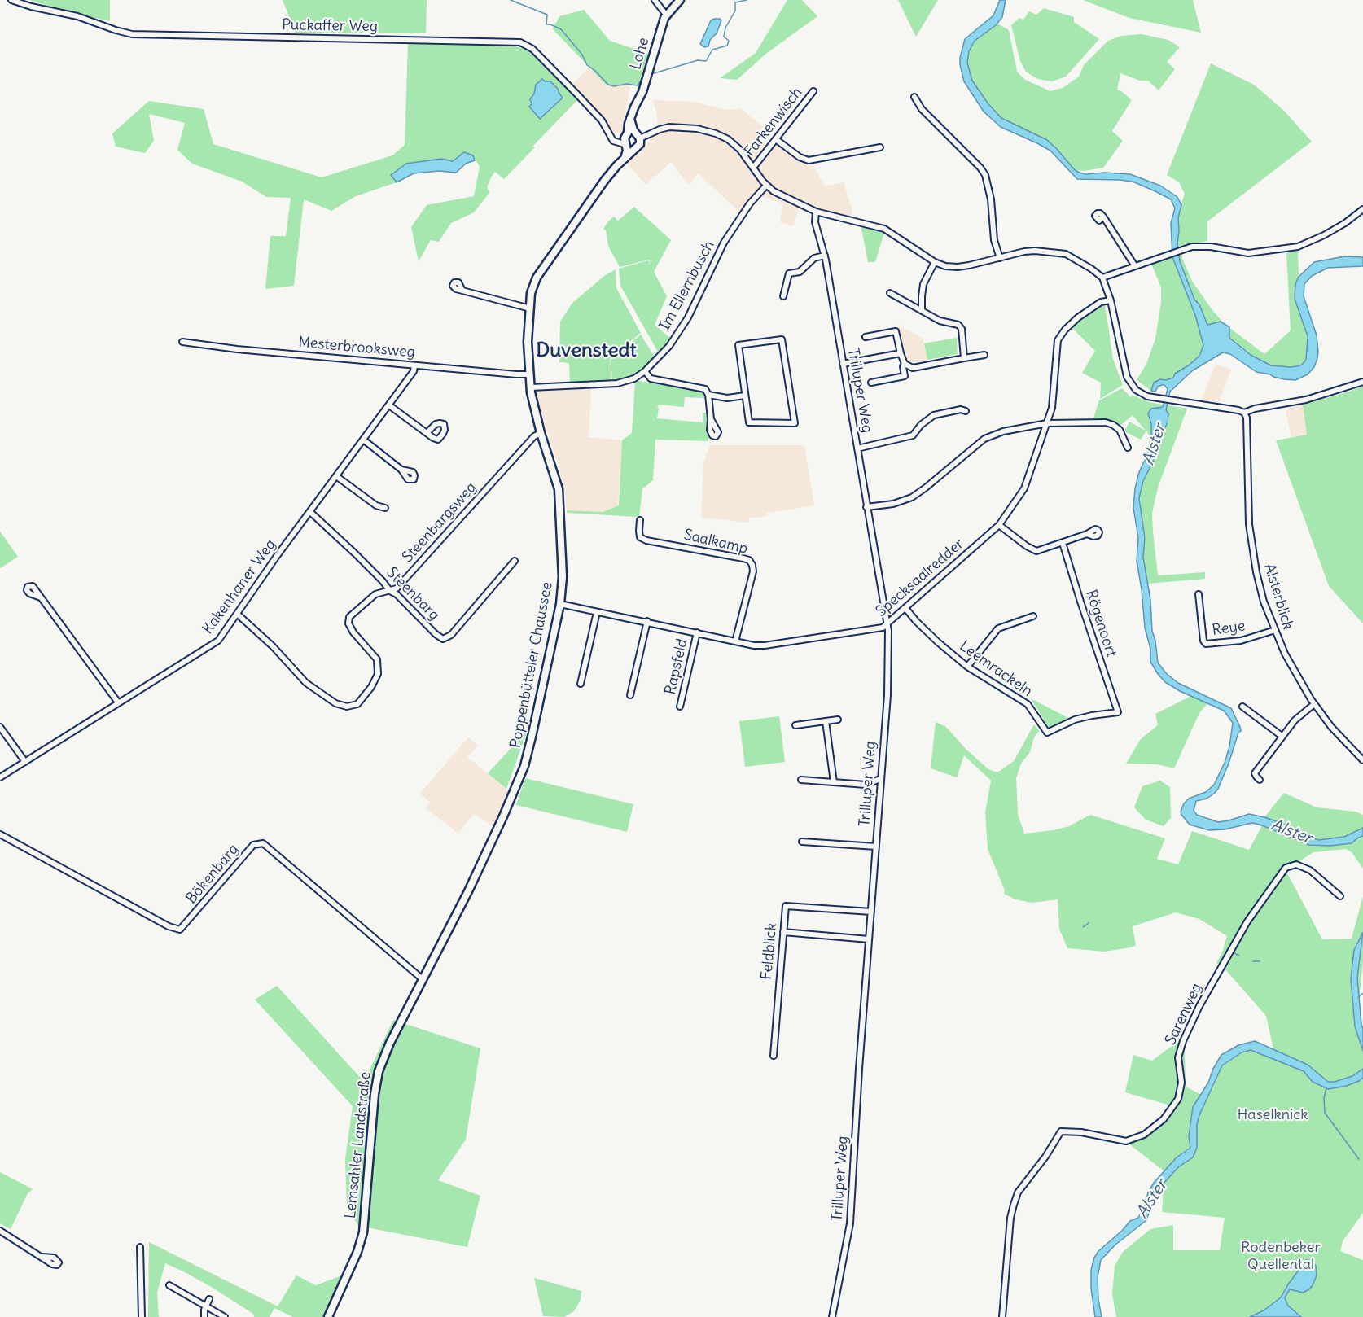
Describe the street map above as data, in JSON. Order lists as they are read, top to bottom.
{
  "streets": {
    "main road": ["Lohe", "Poppenbütteler Chaussee", "Lemsahler Landstraße"],
    "street": [
      "Puckaffer Weg",
      "Farkenwisch",
      "Im Ellernbusch",
      "Mesterbrooksweg",
      "Trilluper Weg",
      "Steenbargsweg",
      "Saalkamp",
      "Specksaalredder",
      "Kakenhaner Weg",
      "Steenbarg",
      "Alsterblick",
      "Rögenoort",
      "Reye",
      "Rapsfeld",
      "Leemrackeln",
      "Bökenbarg",
      "Feldblick",
      "Sarenweg"
    ]
  },
  "crossings": [
    ["Puckaffer Weg", "Lohe"],
    ["Puckaffer Weg", "Poppenbütteler Chaussee"],
    ["Lohe", "Poppenbütteler Chaussee"],
    ["Im Ellernbusch", "Poppenbütteler Chaussee"],
    ["Mesterbrooksweg", "Kakenhaner Weg"],
    ["Mesterbrooksweg", "Poppenbütteler Chaussee"],
    ["Trilluper Weg", "Specksaalredder"],
    ["Trilluper Weg", "Feldblick"],
    ["Steenbargsweg", "Kakenhaner Weg"],
    ["Steenbargsweg", "Steenbarg"],
    ["Steenbargsweg", "Poppenbütteler Chaussee"],
    ["Saalkamp", "Specksaalredder"],
    ["Specksaalredder", "Poppenbütteler Chaussee"],
    ["Specksaalredder", "Rapsfeld"],
    ["Specksaalredder", "Leemrackeln"],
    ["Kakenhaner Weg", "Steenbarg"],
    ["Alsterblick", "Reye"],
    ["Rögenoort", "Leemrackeln"],
    ["Poppenbütteler Chaussee", "Bökenbarg"],
    ["Poppenbütteler Chaussee", "Lemsahler Landstraße"],
    ["Bökenbarg", "Lemsahler Landstraße"]
  ],
  "districts": ["Duvenstedt"],
  "water": ["Alster"],
  "parks": ["Haselknick", "Rodenbeker Quellental"]
}
